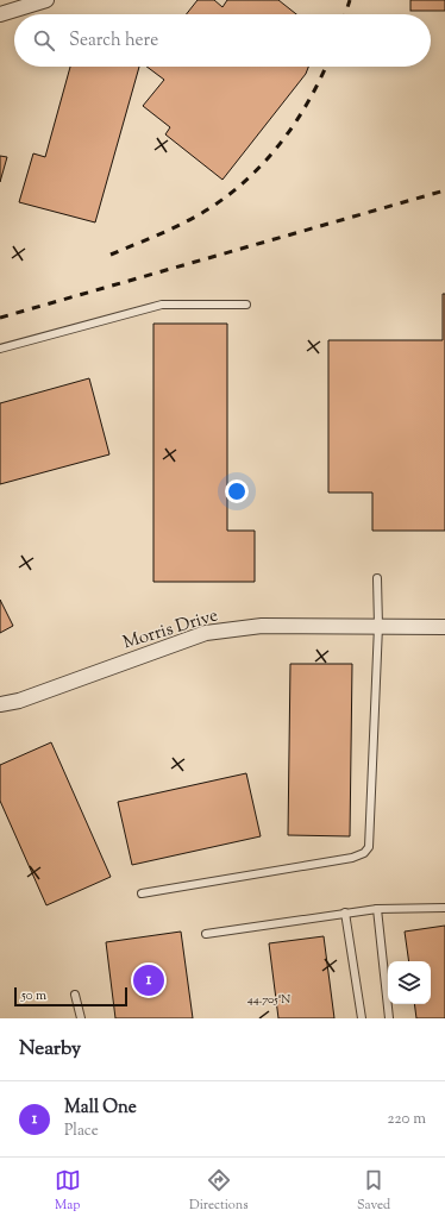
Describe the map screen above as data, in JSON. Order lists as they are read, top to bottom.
{
  "streets": {
    "street": ["Morris Drive"]
  },
  "scale_bar": "50 m",
  "page": {
    "search": "Search here",
    "pins": "1",
    "scale": "50 m",
    "heading": "Nearby",
    "list": [
      {
        "mark": "1",
        "name": "Mall One",
        "note": "Place",
        "value": "220 m"
      }
    ],
    "nav": ["Map", "Directions", "Saved"]
  },
  "coordinates": ["44.705°N"]
}
